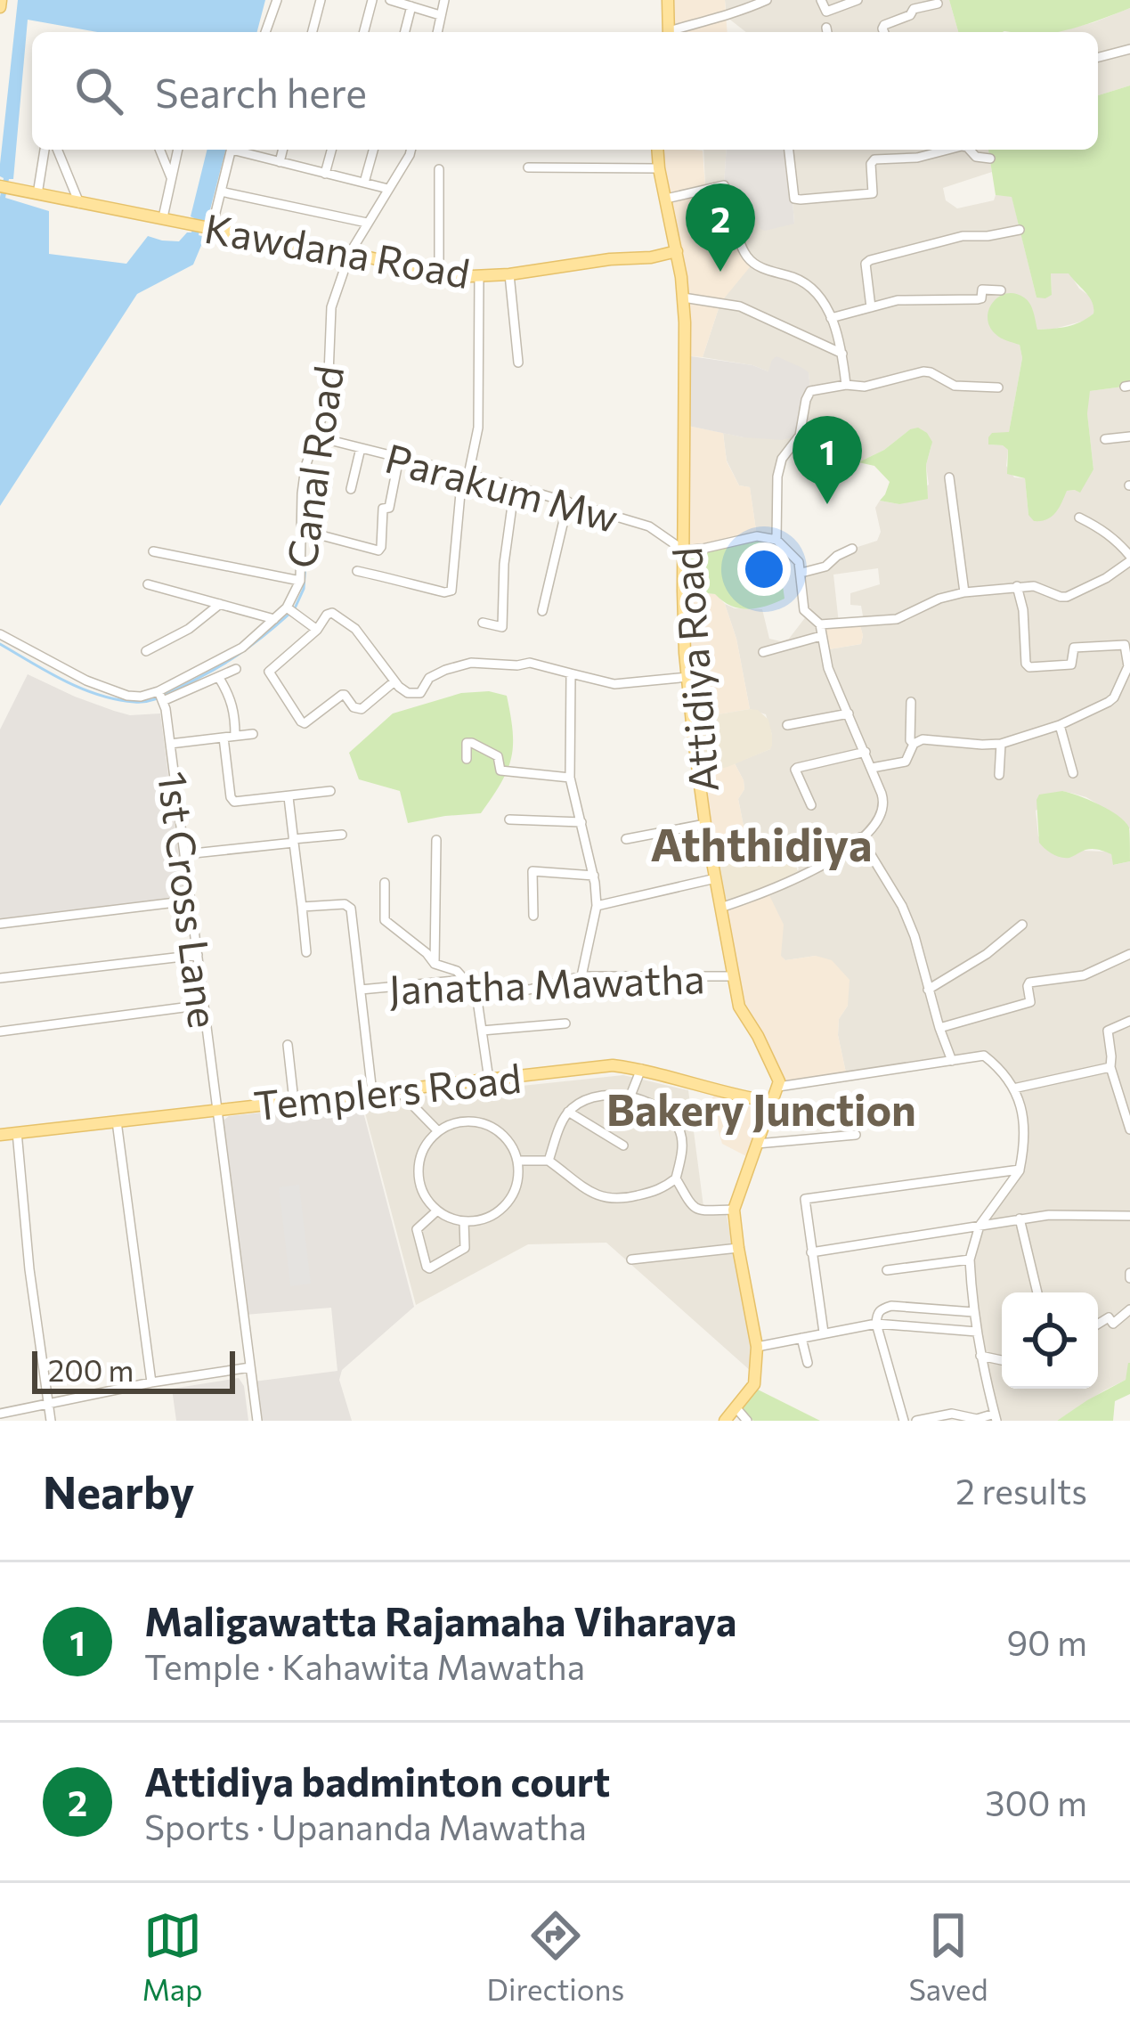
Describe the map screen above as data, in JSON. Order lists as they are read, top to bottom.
{
  "streets": {
    "main road": ["Kawdana Road", "Attidiya Road", "Templers Road"],
    "street": [
      "Canal Road",
      "Parakum Mw",
      "1st Cross Lane",
      "Janatha Mawatha"
    ]
  },
  "crossings": [
    ["Kawdana Road", "Canal Road"],
    ["Kawdana Road", "Attidiya Road"],
    ["Canal Road", "Parakum Mw"],
    ["Canal Road", "1st Cross Lane"],
    ["Parakum Mw", "Attidiya Road"],
    ["Attidiya Road", "Janatha Mawatha"],
    ["1st Cross Lane", "Templers Road"]
  ],
  "districts": ["Aththidiya", "Bakery Junction"],
  "scale_bar": "200 m",
  "page": {
    "search": "Search here",
    "pins": ["2", "1"],
    "scale": "200 m",
    "heading": ["Nearby", "2 results"],
    "list": [
      {
        "mark": "1",
        "name": "Maligawatta Rajamaha Viharaya",
        "note": "Temple · Kahawita Mawatha",
        "value": "90 m"
      },
      {
        "mark": "2",
        "name": "Attidiya badminton court",
        "note": "Sports · Upananda Mawatha",
        "value": "300 m"
      }
    ],
    "nav": ["Map", "Directions", "Saved"]
  }
}
